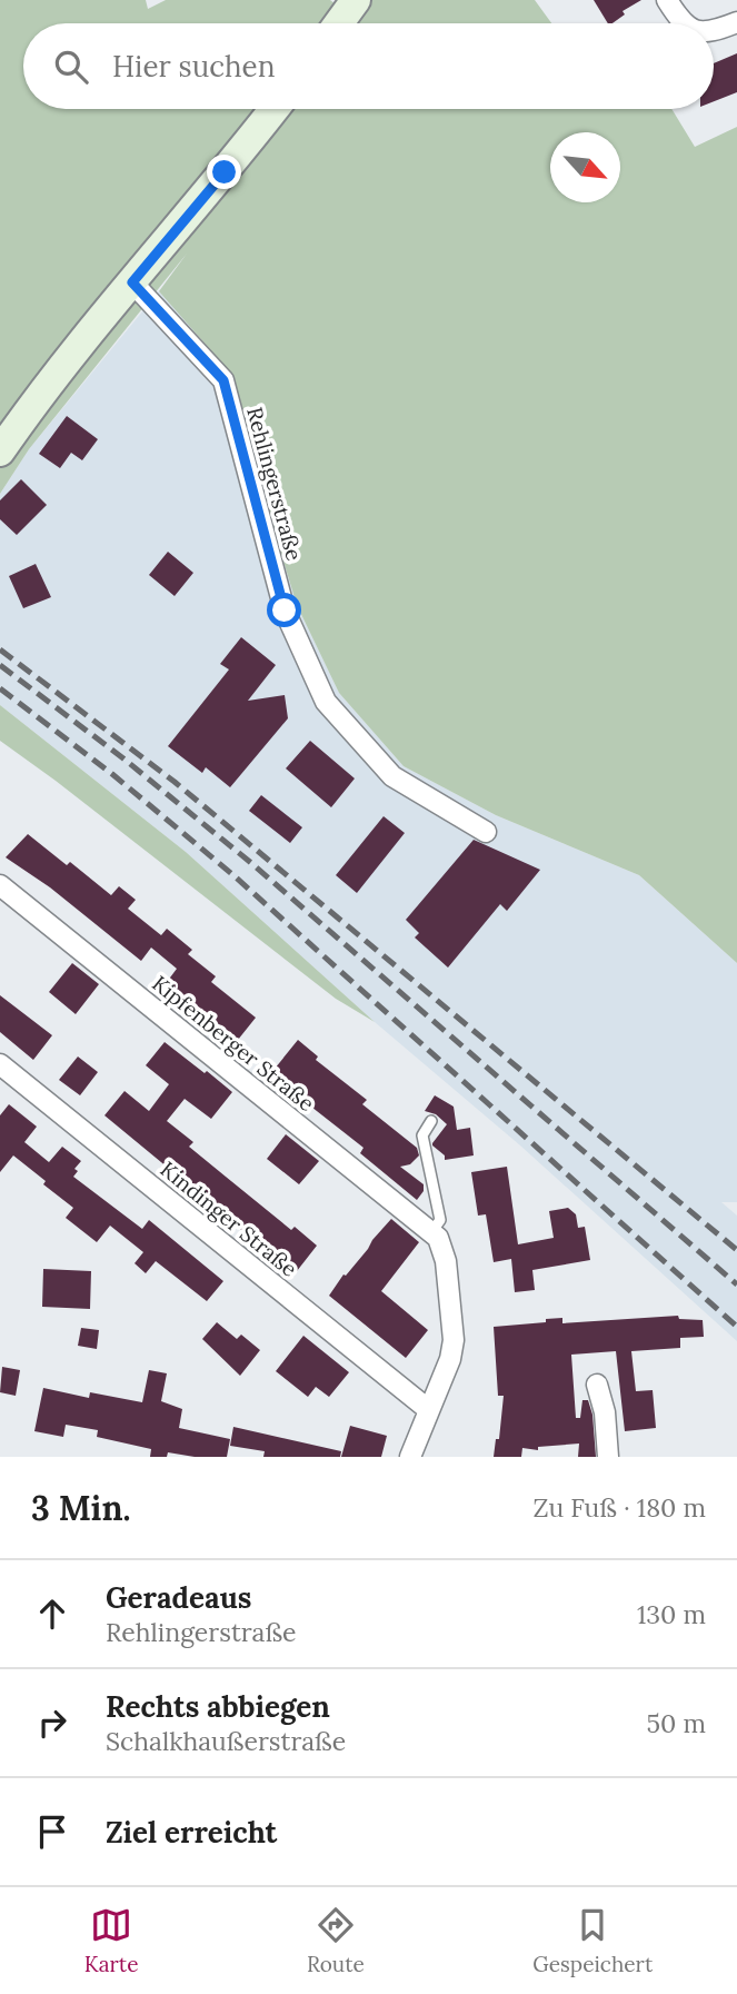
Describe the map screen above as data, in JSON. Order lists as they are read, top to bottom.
{
  "streets": {
    "street": ["Rehlingerstraße", "Kipfenberger Straße", "Kindinger Straße"]
  },
  "north": "bottom right",
  "page": {
    "search": "Hier suchen",
    "heading": ["3 Min.", "Zu Fuß · 180 m"],
    "list": [
      ["Geradeaus", "Rehlingerstraße", "130 m"],
      ["Rechts abbiegen", "Schalkhaußerstraße", "50 m"],
      "Ziel erreicht"
    ],
    "nav": ["Karte", "Route", "Gespeichert"]
  }
}
